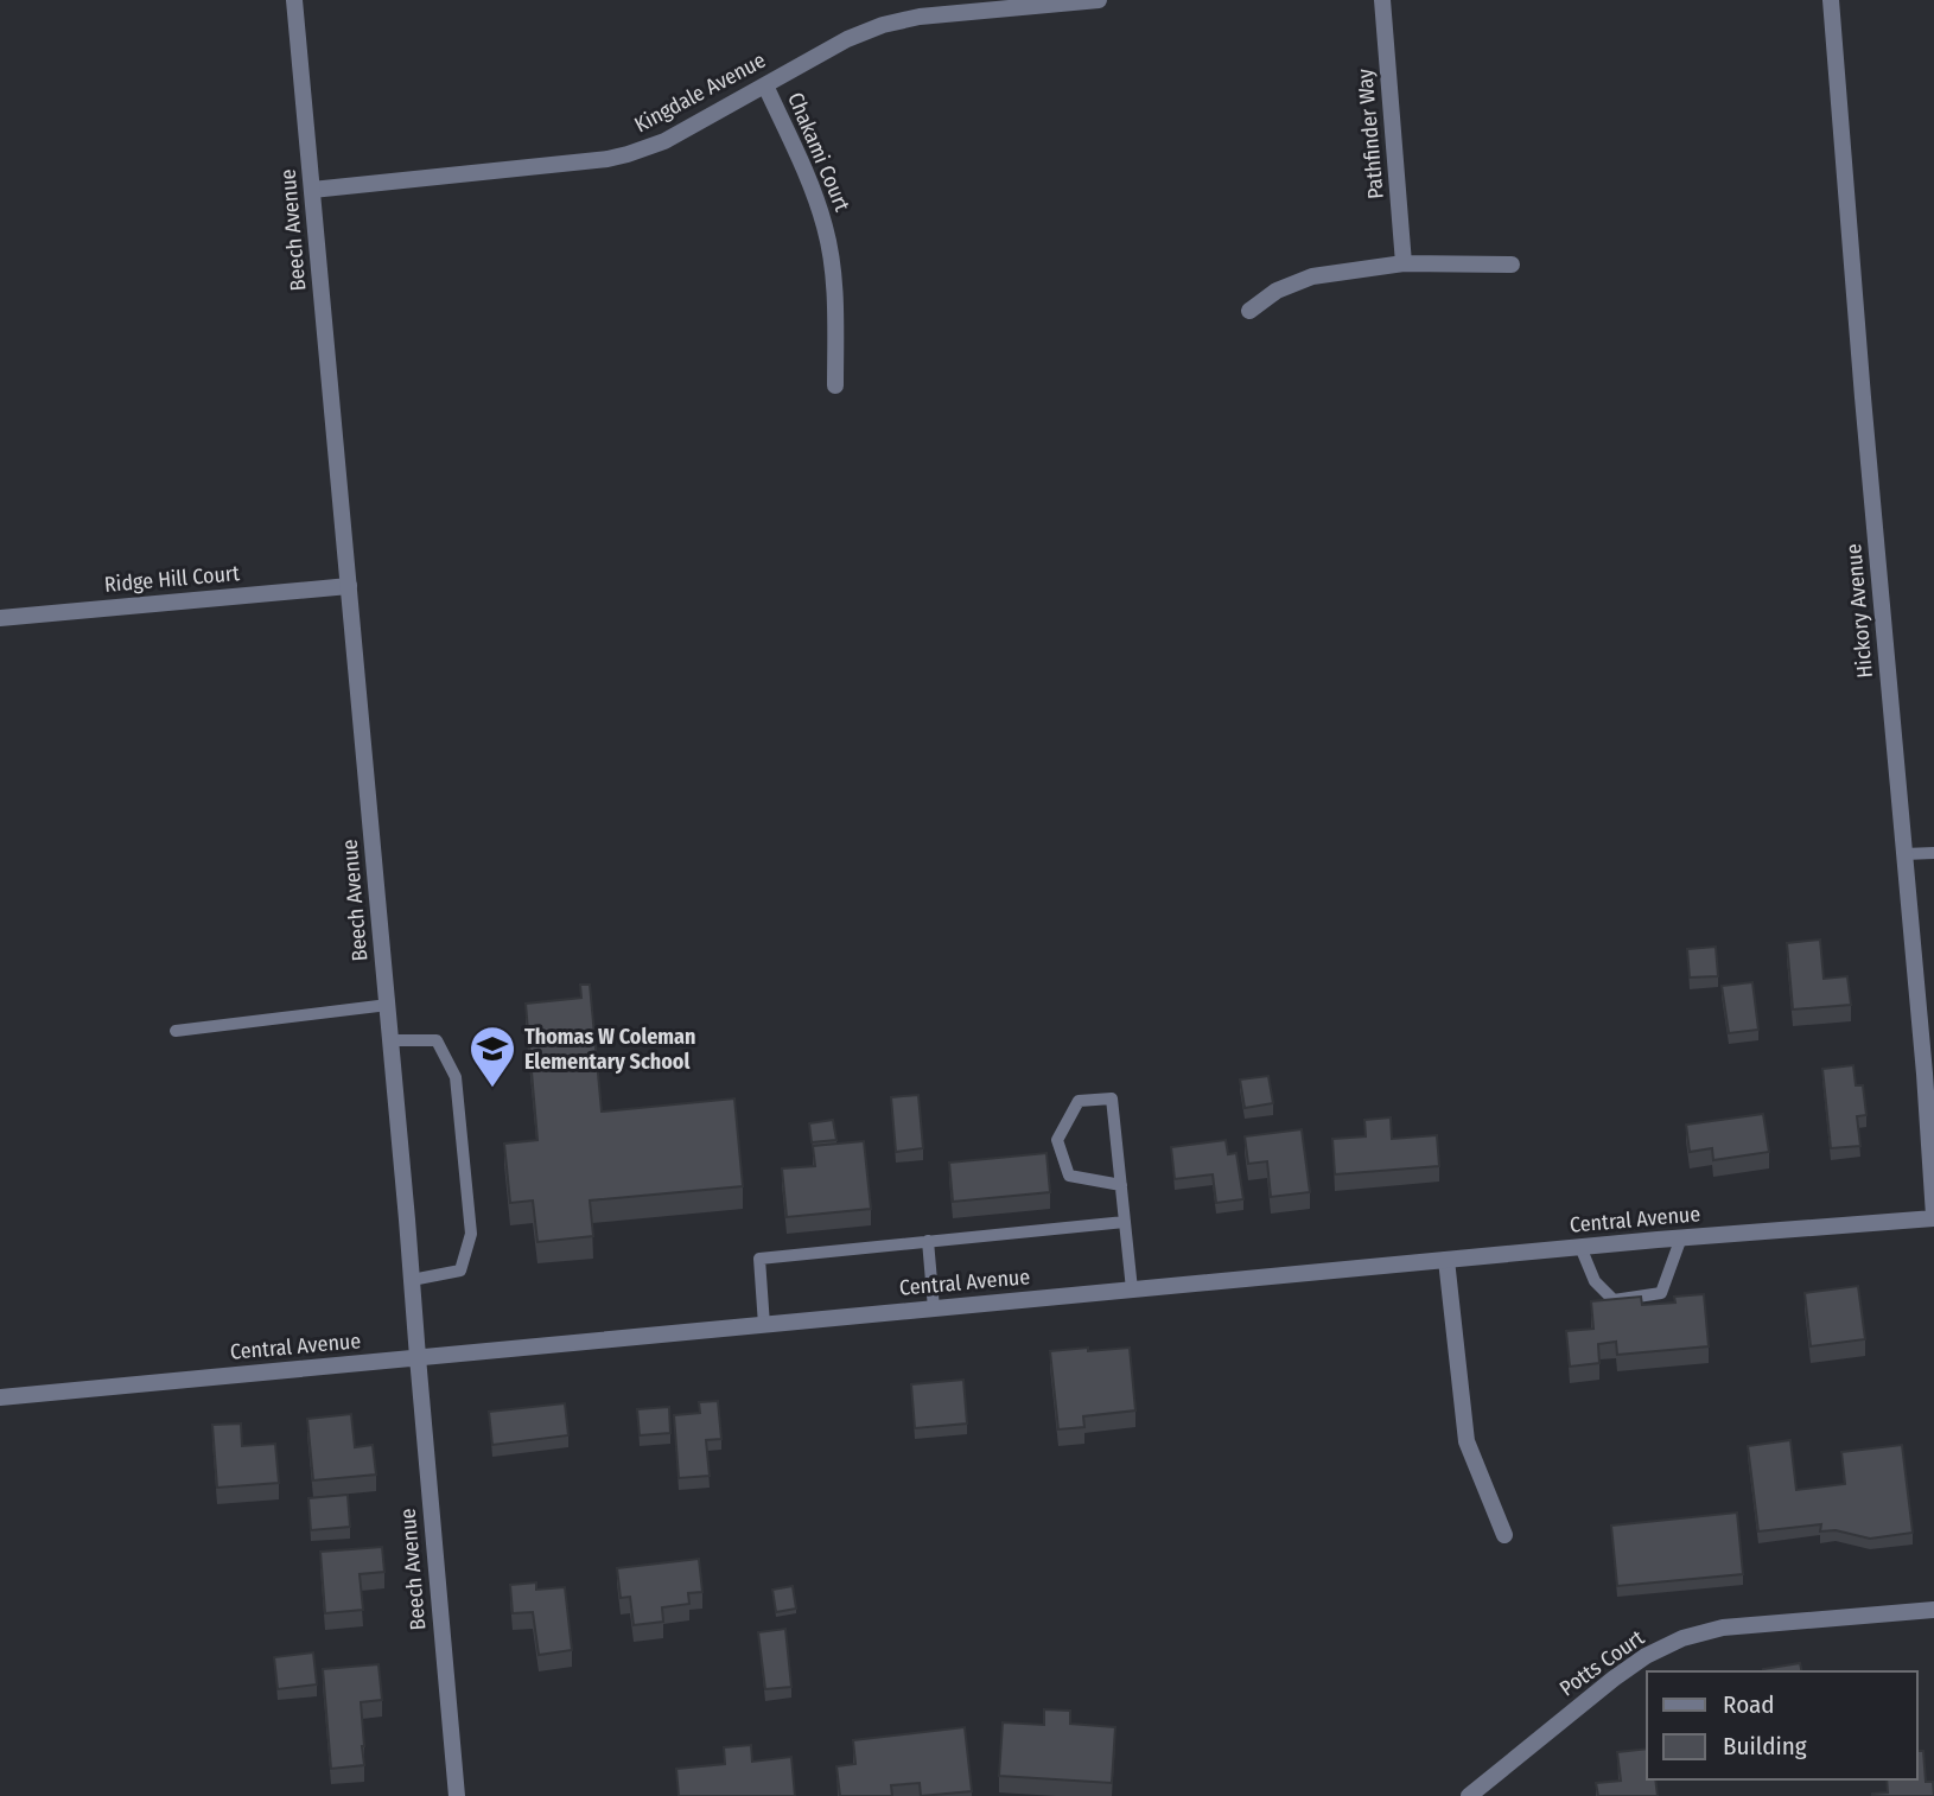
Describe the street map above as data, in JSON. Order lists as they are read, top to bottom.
{
  "streets": {
    "street": [
      "Kingdale Avenue",
      "Pathfinder Way",
      "Chakami Court",
      "Beech Avenue",
      "Ridge Hill Court",
      "Hickory Avenue",
      "Central Avenue",
      "Potts Court"
    ]
  },
  "crossings": [
    ["Kingdale Avenue", "Chakami Court"],
    ["Kingdale Avenue", "Beech Avenue"],
    ["Beech Avenue", "Ridge Hill Court"],
    ["Beech Avenue", "Central Avenue"],
    ["Hickory Avenue", "Central Avenue"]
  ],
  "places": {
    "school or university": ["Thomas W Coleman Elementary School"]
  },
  "legend": ["Road", "Building"]
}
